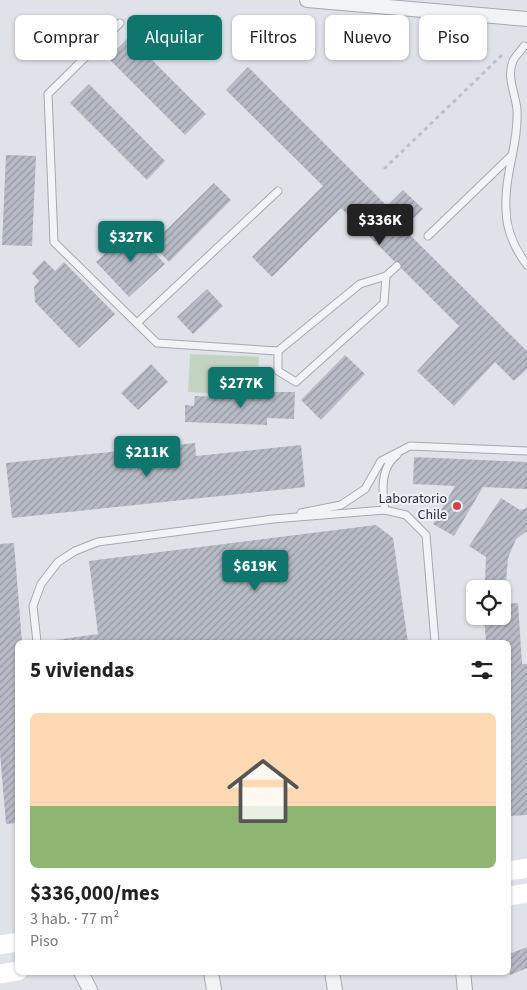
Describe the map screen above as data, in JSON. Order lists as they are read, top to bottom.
{
  "places": ["Laboratorio Chile"],
  "page": {
    "chip": [
      "Comprar",
      "Alquilar",
      "Filtros",
      "Nuevo",
      "Piso"
    ],
    "price": [
      "$336K",
      "$327K",
      "$277K",
      "$211K",
      "$619K"
    ],
    "heading": "5 viviendas",
    "list": [
      {
        "name": "$336,000/mes",
        "note": "3 hab. · 77 m² · Piso"
      }
    ]
  }
}
